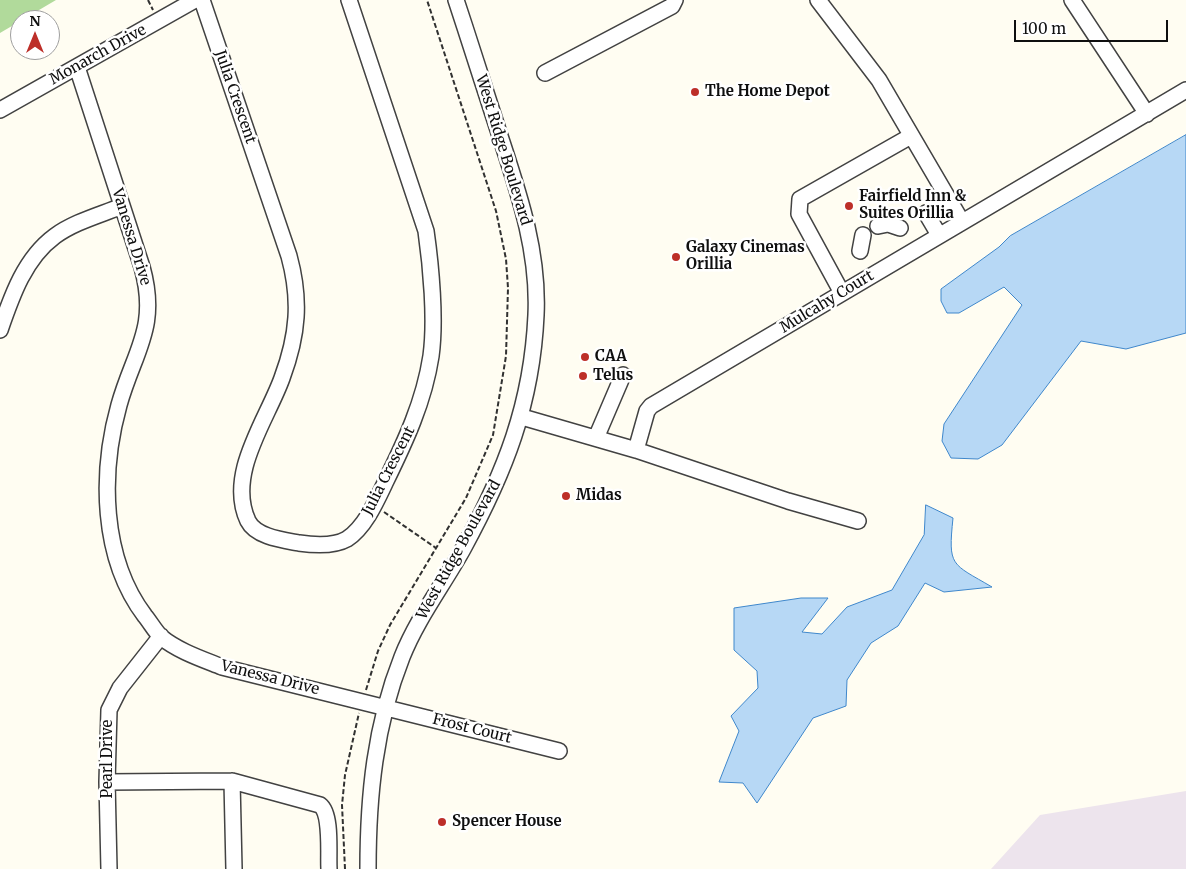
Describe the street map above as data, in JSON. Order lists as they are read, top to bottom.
{
  "streets": {
    "street": [
      "Monarch Drive",
      "Julia Crescent",
      "West Ridge Boulevard",
      "Vanessa Drive",
      "Mulcahy Court",
      "Frost Court",
      "Pearl Drive"
    ]
  },
  "crossings": [
    ["Monarch Drive", "Vanessa Drive"],
    ["West Ridge Boulevard", "Vanessa Drive"],
    ["West Ridge Boulevard", "Frost Court"],
    ["Vanessa Drive", "Frost Court"],
    ["Vanessa Drive", "Pearl Drive"]
  ],
  "places": [
    "The Home Depot",
    "Fairfield Inn & Suites Orillia",
    "Galaxy Cinemas Orillia",
    "CAA",
    "Telus",
    "Midas",
    "Spencer House"
  ],
  "scale_bar": "100 m",
  "north": "top"
}
